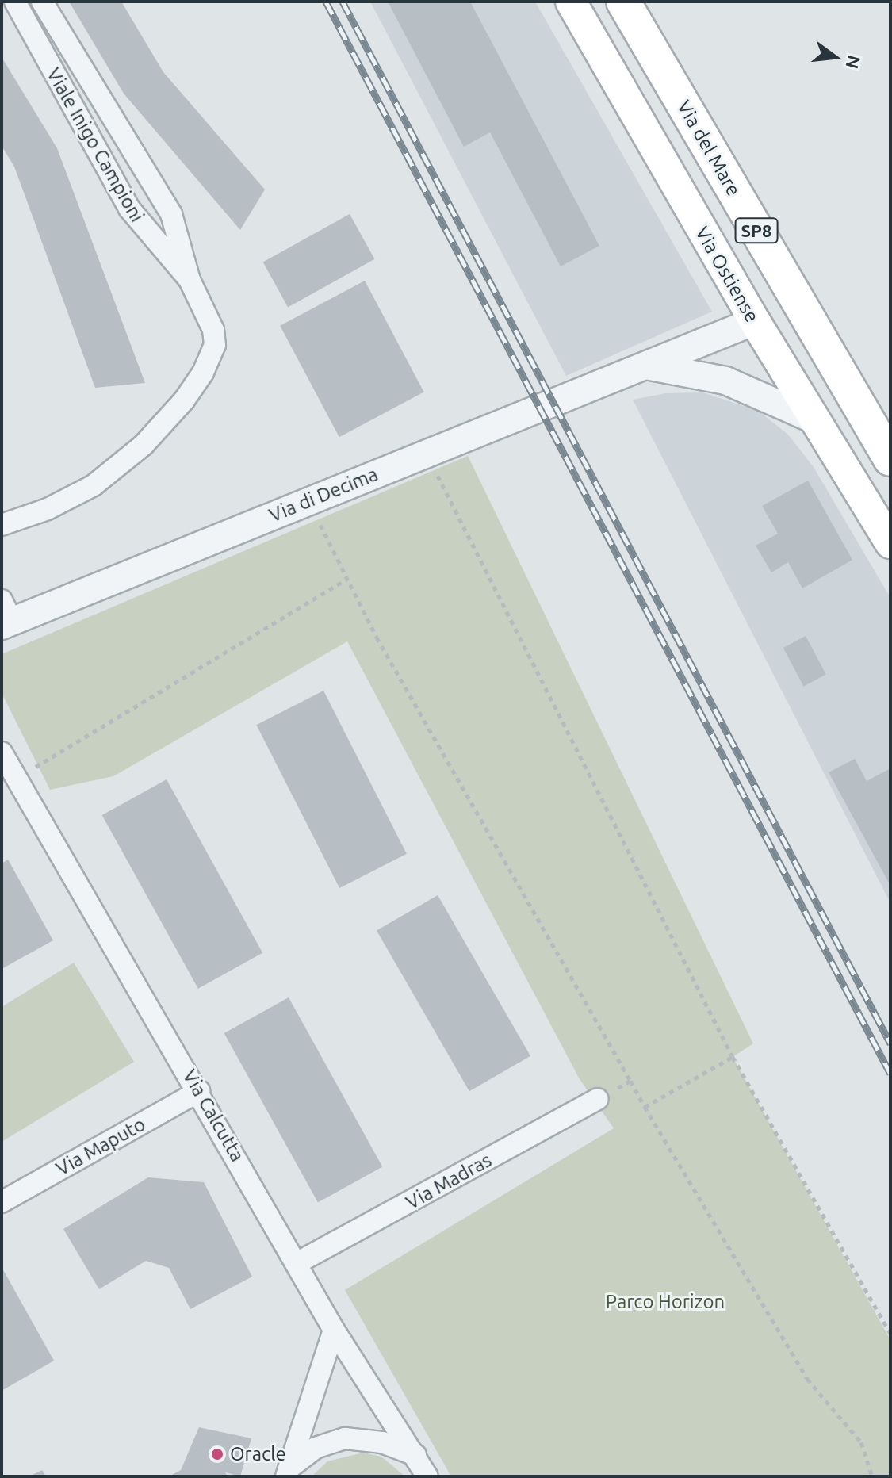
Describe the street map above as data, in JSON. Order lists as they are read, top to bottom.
{
  "streets": {
    "main road": ["Via del Mare", "SP8", "Via Ostiense"],
    "street": [
      "Viale Inigo Campioni",
      "Via di Decima",
      "Via Calcutta",
      "Via Maputo",
      "Via Madras"
    ]
  },
  "crossings": [
    ["Via Ostiense", "Via di Decima"],
    ["Via Calcutta", "Via Maputo"],
    ["Via Calcutta", "Via Madras"]
  ],
  "parks": ["Parco Horizon"],
  "places": ["Oracle"],
  "north": "right"
}
